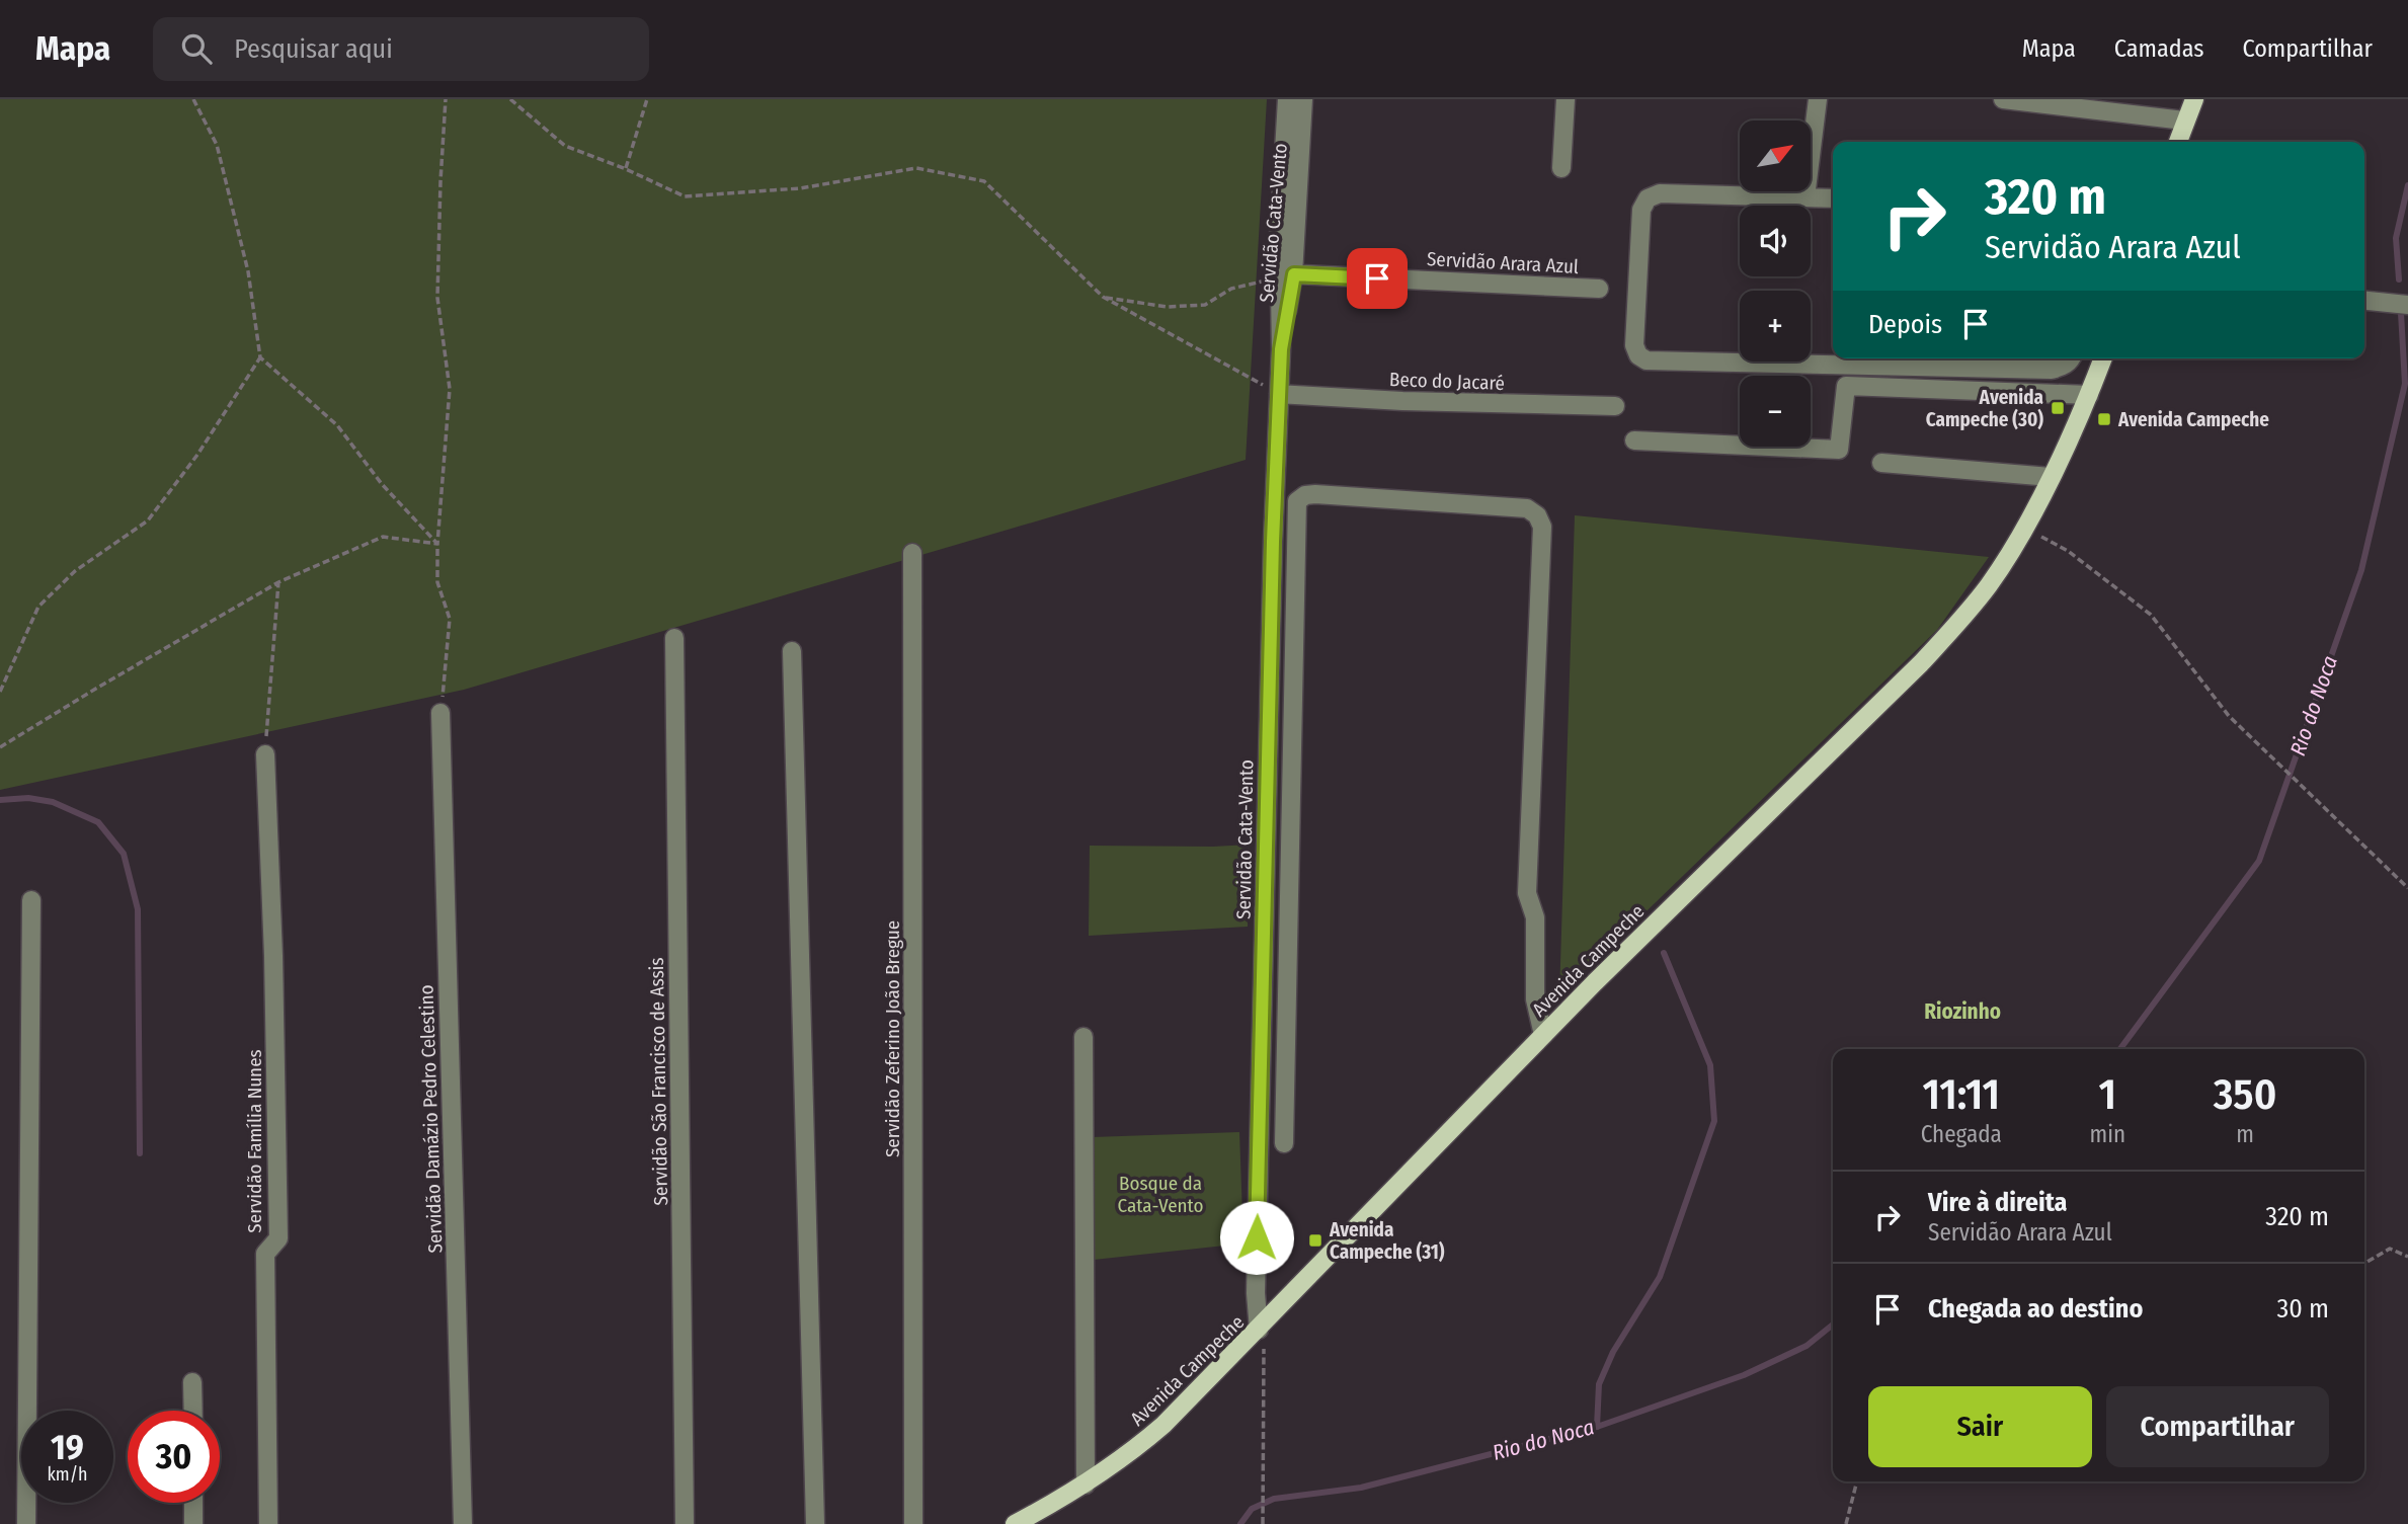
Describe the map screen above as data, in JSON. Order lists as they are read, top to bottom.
{
  "streets": {
    "main road": ["Avenida Campeche"],
    "street": [
      "Servidão Cata-Vento",
      "Servidão Arara Azul",
      "Beco do Jacaré",
      "Servidão Zeferino João Bregue",
      "Servidão São Francisco de Assis",
      "Servidão Damázio Pedro Celestino",
      "Servidão Família Nunes"
    ]
  },
  "crossings": [
    ["Servidão Cata-Vento", "Servidão Arara Azul"],
    ["Servidão Cata-Vento", "Beco do Jacaré"],
    ["Servidão Cata-Vento", "Avenida Campeche"]
  ],
  "districts": ["Riozinho"],
  "water": ["Rio do Noca"],
  "parks": ["Bosque da Cata-Vento"],
  "places": {
    "transit": ["Avenida Campeche (30)", "Avenida Campeche", "Avenida Campeche (31)"]
  },
  "north": "top right",
  "page": {
    "header": "Mapa",
    "search": "Pesquisar aqui",
    "nav": ["Mapa", "Camadas", "Compartilhar"],
    "map_buttons": ["+", "−"],
    "turn": ["320 m", "Servidão Arara Azul"],
    "then": "Depois",
    "eta": [
      "11:11",
      "Chegada",
      "1",
      "min",
      "350",
      "m"
    ],
    "list": [
      {
        "name": "Vire à direita",
        "note": "Servidão Arara Azul",
        "value": "320 m"
      },
      {
        "name": "Chegada ao destino",
        "value": "30 m"
      }
    ],
    "buttons": ["Sair", "Compartilhar"],
    "speed": "19 km/h",
    "limit": "30"
  }
}
